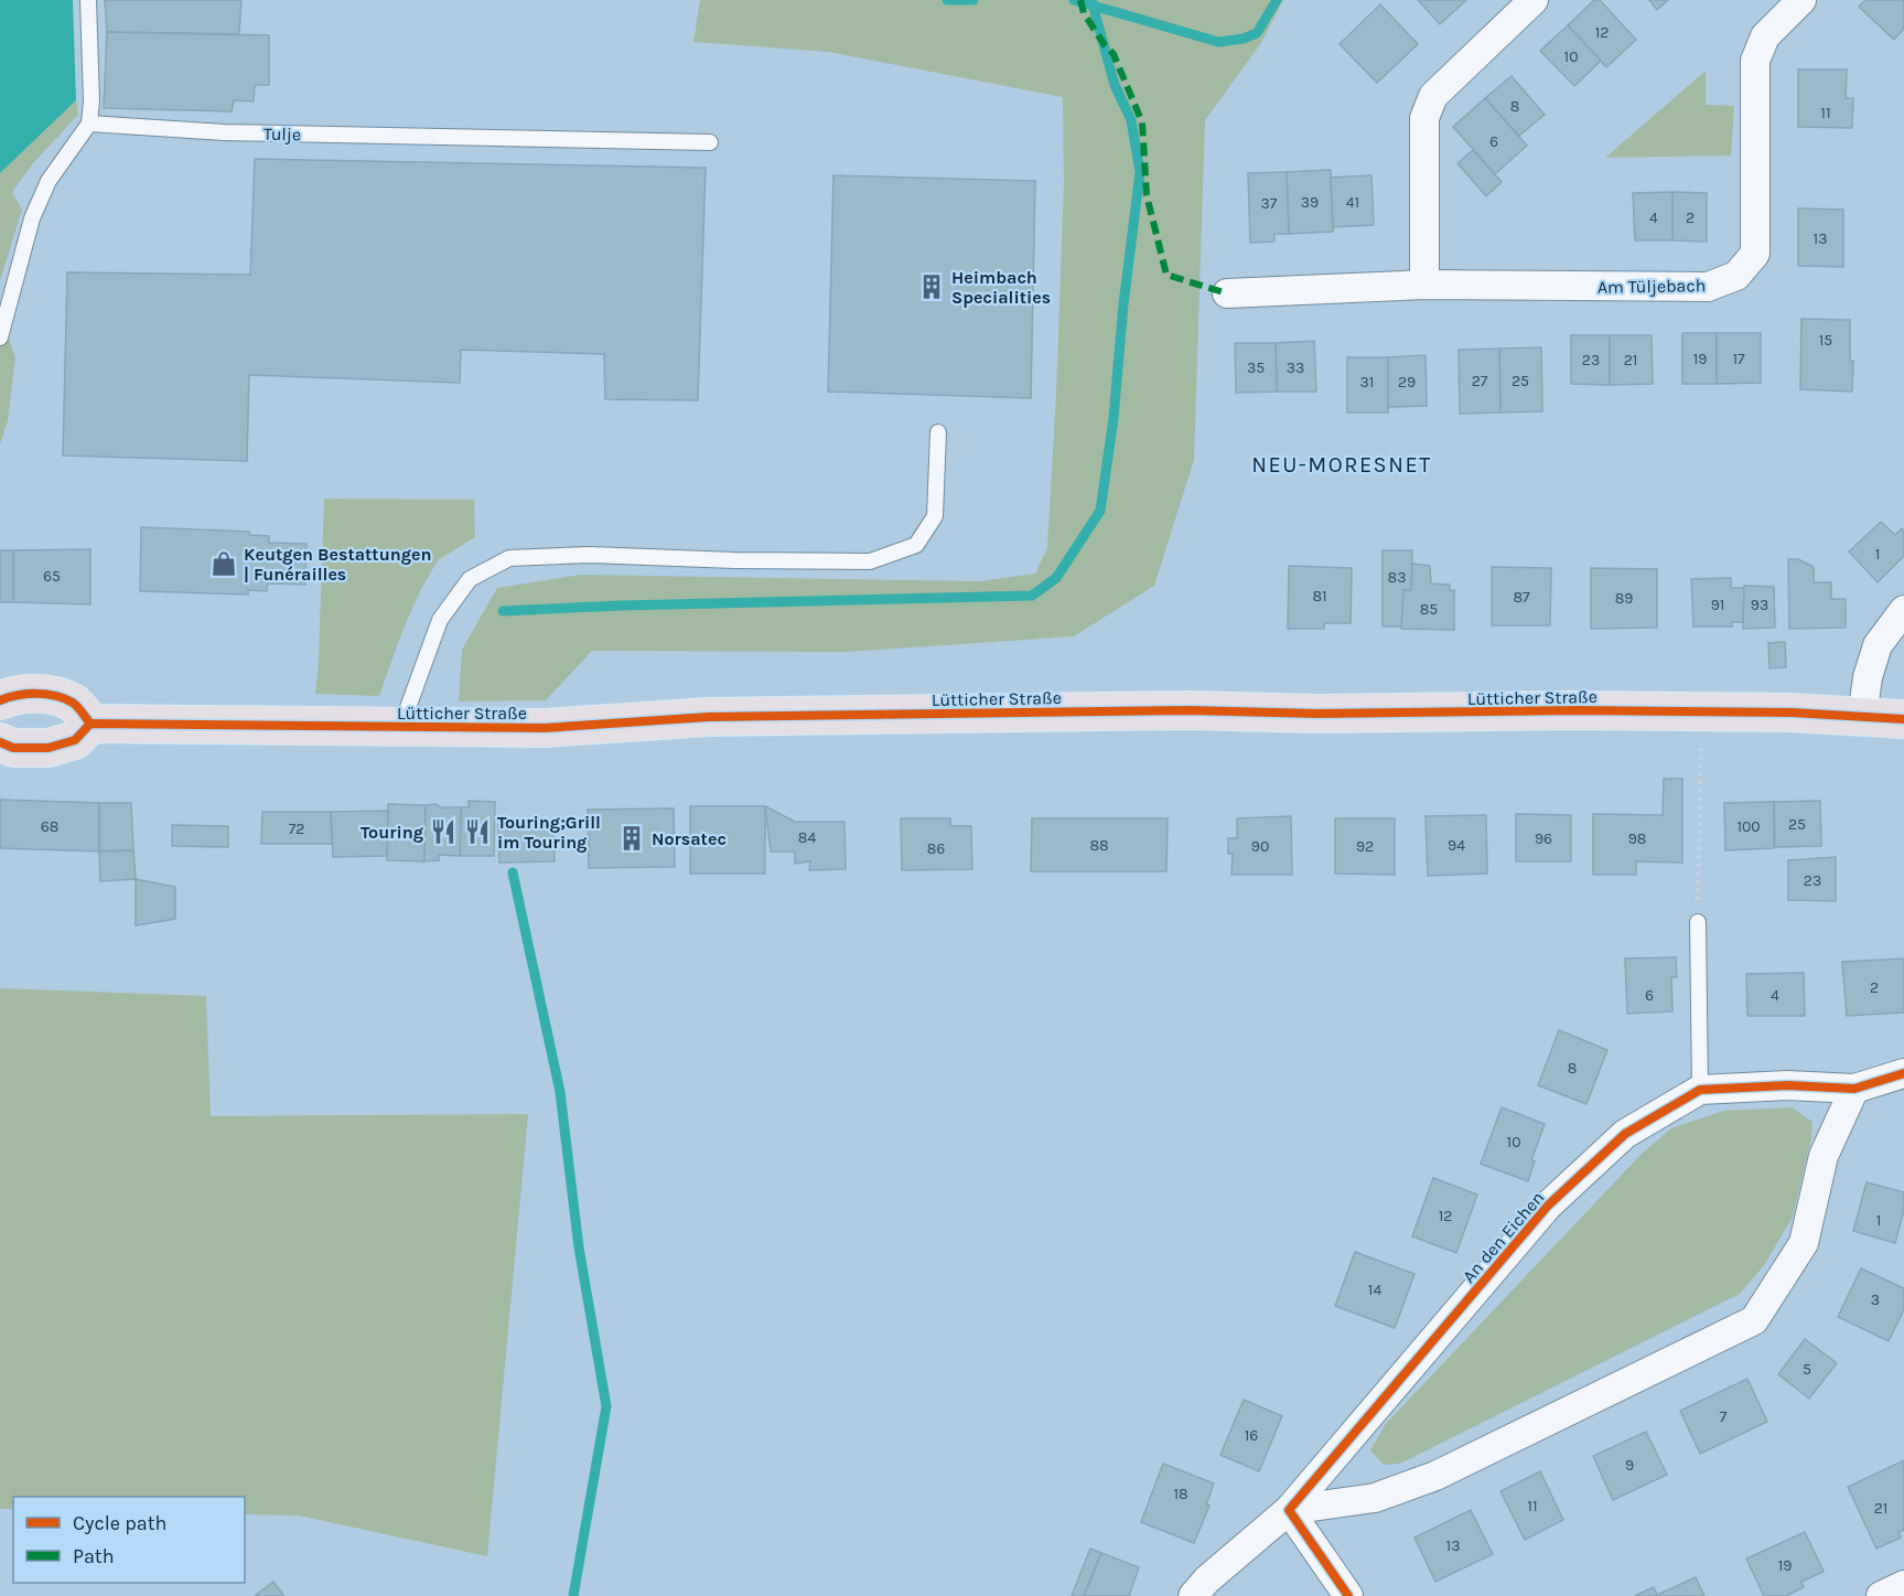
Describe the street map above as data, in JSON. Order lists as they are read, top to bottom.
{
  "streets": {
    "main road": ["Lütticher Straße"],
    "street": ["Am Tüljebach", "An den Eichen"],
    "lane": ["Tulje"]
  },
  "districts": ["NEU-MORESNET"],
  "places": {
    "building": ["Heimbach Specialities", "Norsatec"],
    "shop": ["Keutgen Bestattungen | Funérailles"],
    "restaurant": ["Touring", "Touring;Grill im Touring"]
  },
  "house_numbers": [
    "12",
    "10",
    "8",
    "11",
    "6",
    "39",
    "41",
    "37",
    "4",
    "2",
    "13",
    "15",
    "19",
    "17",
    "23",
    "21",
    "35",
    "33",
    "27",
    "25",
    "31",
    "29",
    "1",
    "65",
    "83",
    "81",
    "87",
    "89",
    "91",
    "93",
    "85",
    "25",
    "68",
    "100",
    "72",
    "84",
    "96",
    "98",
    "88",
    "94",
    "90",
    "92",
    "86",
    "23",
    "2",
    "6",
    "4",
    "8",
    "10",
    "12",
    "1",
    "14",
    "3",
    "5",
    "7",
    "16",
    "9",
    "18",
    "11",
    "21",
    "13",
    "19"
  ],
  "legend": ["Cycle path", "Path"]
}
